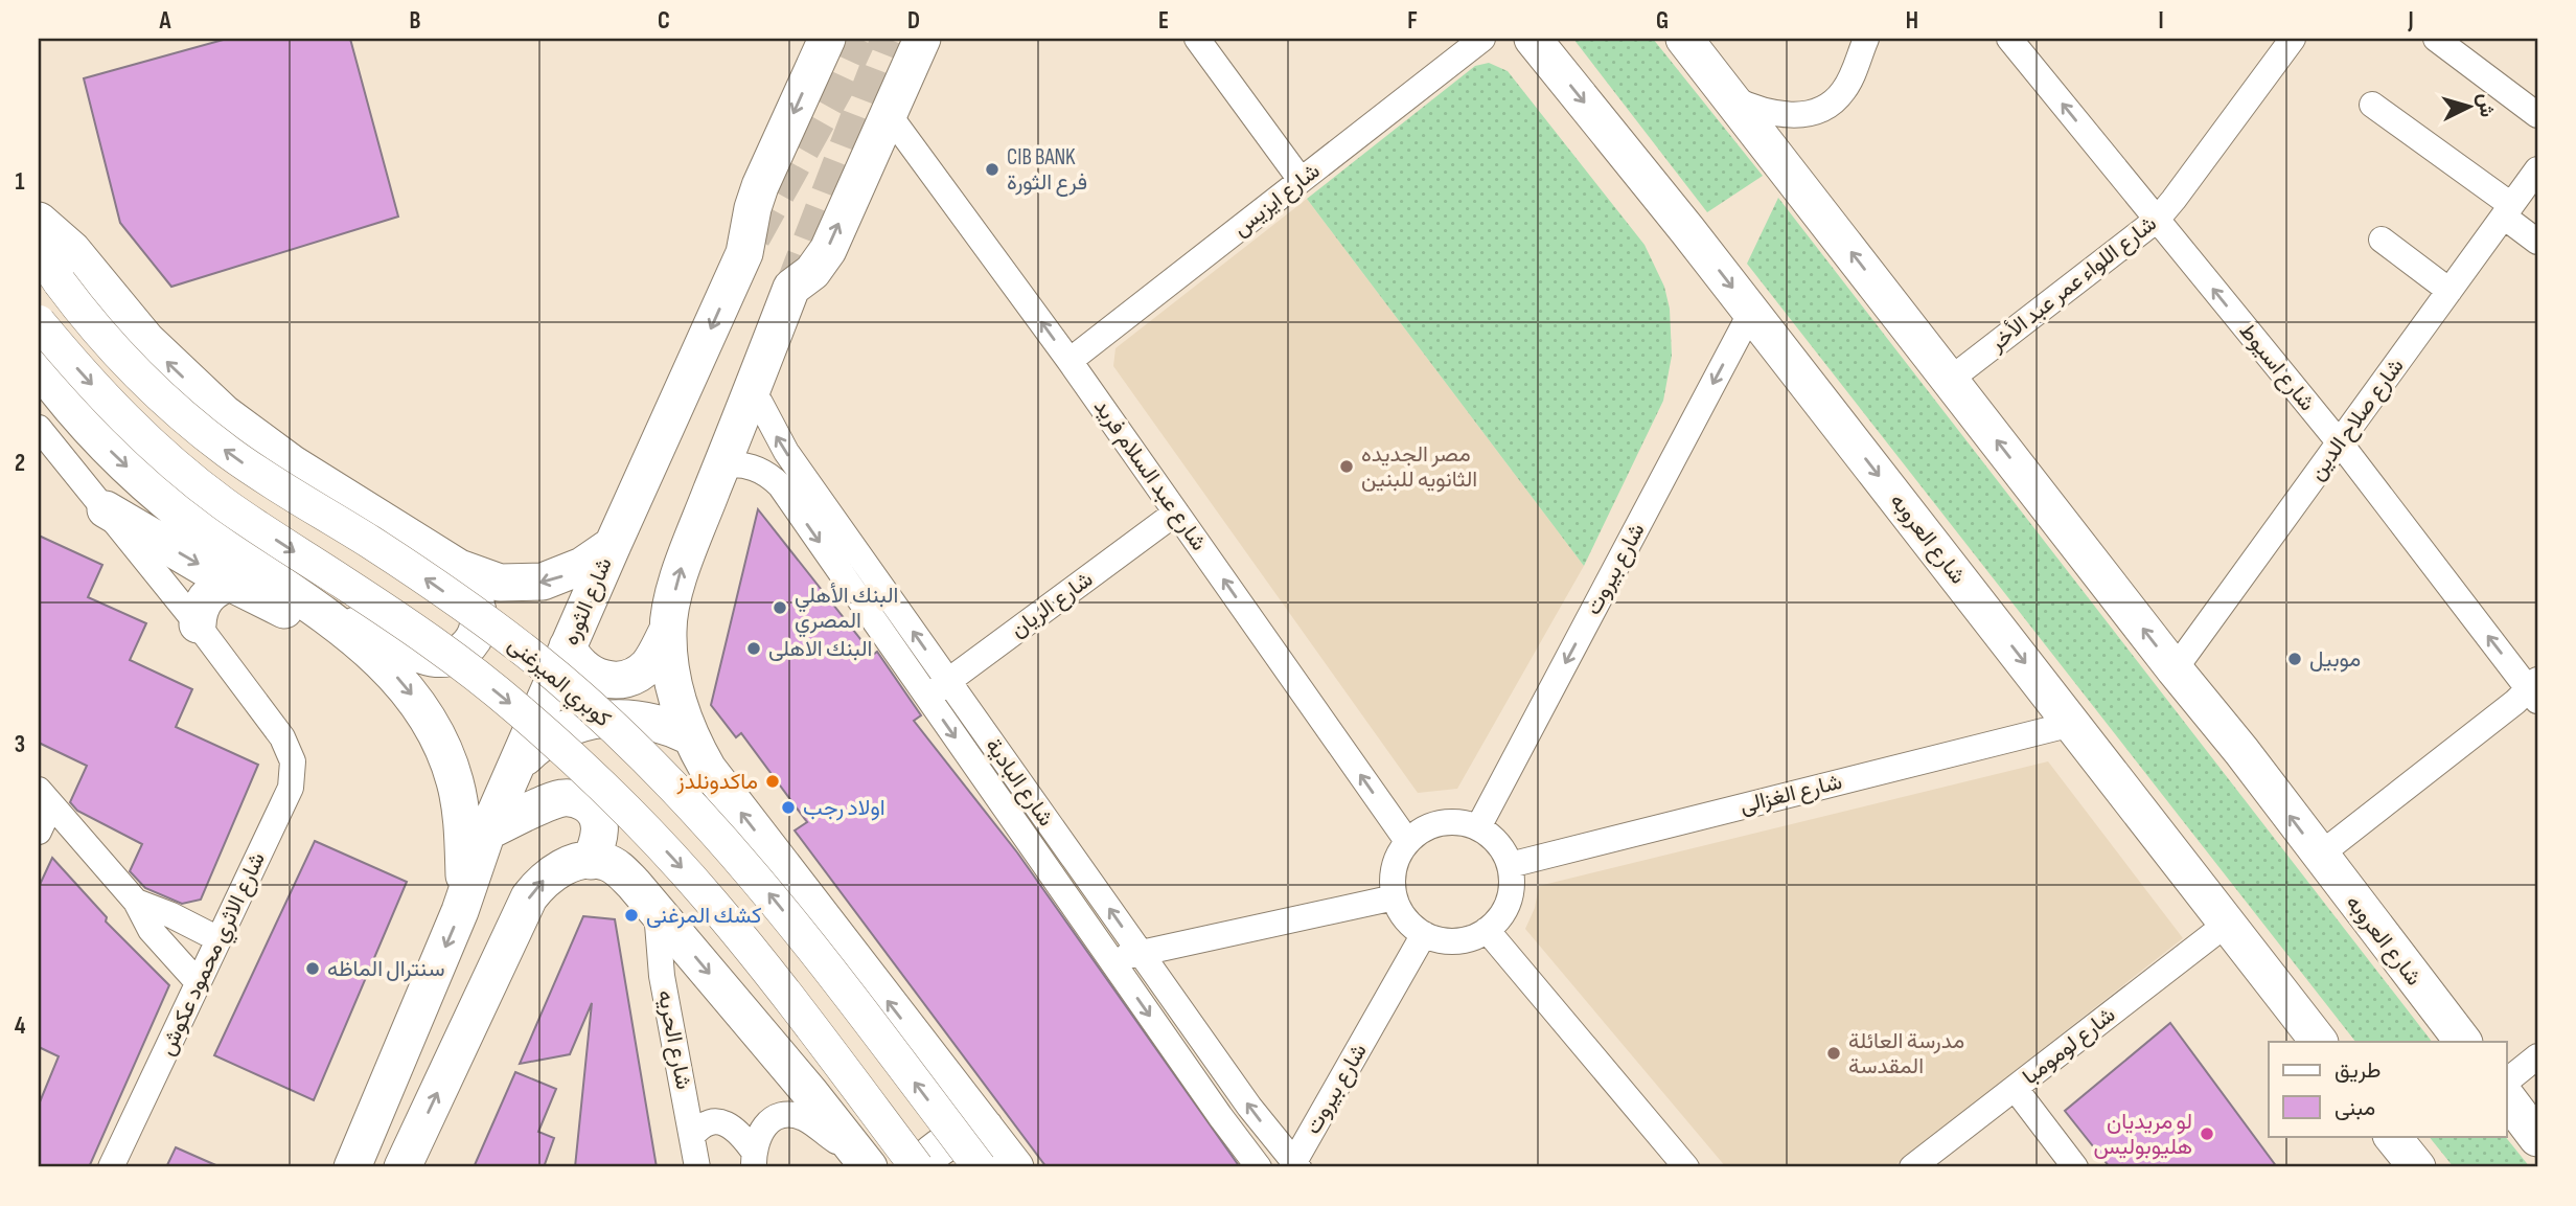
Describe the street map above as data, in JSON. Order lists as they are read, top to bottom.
{
  "streets": {
    "highway": ["شارع العروبه", "شارع الثوره"],
    "main road": ["كوبري الميرغنى"],
    "street": [
      "شارع ايزيس",
      "شارع اللواء عمر عبد الأخر",
      "شارع اسيوط",
      "شارع صلاح الدين",
      "شارع عبد السلام فريد",
      "شارع بيروت",
      "شارع الريان",
      "شارع البادية",
      "شارع الغزالى",
      "شارع الاثري محمود عكوش",
      "شارع الحريه",
      "شارع لومومبا"
    ]
  },
  "crossings": [
    ["شارع ايزيس", "شارع عبد السلام فريد"],
    ["شارع اللواء عمر عبد الأخر", "شارع اسيوط"],
    ["شارع اللواء عمر عبد الأخر", "شارع العروبه"],
    ["شارع اسيوط", "شارع صلاح الدين"],
    ["شارع صلاح الدين", "شارع العروبه"],
    ["شارع عبد السلام فريد", "شارع بيروت"],
    ["شارع عبد السلام فريد", "شارع الريان"],
    ["شارع عبد السلام فريد", "شارع الغزالى"],
    ["شارع العروبه", "شارع بيروت"],
    ["شارع العروبه", "شارع الغزالى"],
    ["شارع العروبه", "شارع لومومبا"],
    ["شارع بيروت", "شارع البادية"],
    ["شارع بيروت", "شارع الغزالى"],
    ["شارع الريان", "شارع البادية"]
  ],
  "one_way": ["شارع اسيوط", "شارع عبد السلام فريد", "شارع بيروت"],
  "places": [
    "CIB BANK فرع الثورة",
    "مصر الجديده الثانويه للبنين",
    "البنك الأهلي المصري",
    "البنك الاهلى",
    "موبيل",
    "ماكدونلدز",
    "اولاد رجب",
    "كشك المرغنى",
    "سنترال الماظه",
    "مدرسة العائلة المقدسة",
    "لو مريديان هليوبوليس"
  ],
  "legend": ["طريق", "مبنى"],
  "north": "right",
  "grid": {
    "columns": [
      "A",
      "B",
      "C",
      "D",
      "E",
      "F",
      "G",
      "H",
      "I",
      "J"
    ],
    "rows": [
      "1",
      "2",
      "3",
      "4"
    ]
  }
}
